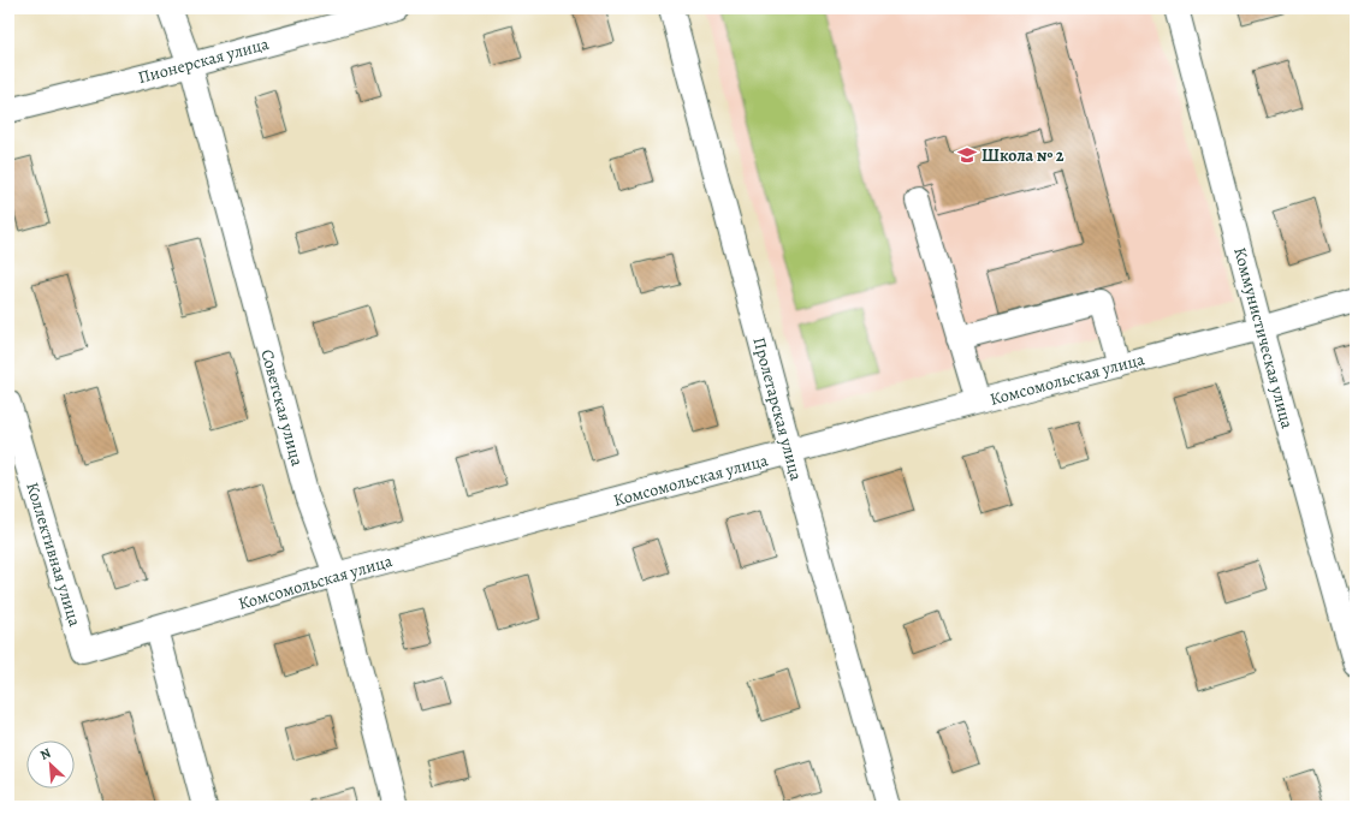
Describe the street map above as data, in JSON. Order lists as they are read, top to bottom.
{
  "streets": {
    "street": [
      "Пионерская улица",
      "Коммунистическая улица",
      "Комсомольская улица",
      "Советская улица",
      "Пролетарская улица",
      "Коллективная улица"
    ]
  },
  "crossings": [
    ["Пионерская улица", "Советская улица"],
    ["Коммунистическая улица", "Комсомольская улица"],
    ["Комсомольская улица", "Советская улица"],
    ["Комсомольская улица", "Пролетарская улица"],
    ["Комсомольская улица", "Коллективная улица"]
  ],
  "places": {
    "school or university": ["Школа № 2"]
  },
  "north": "top left"
}
